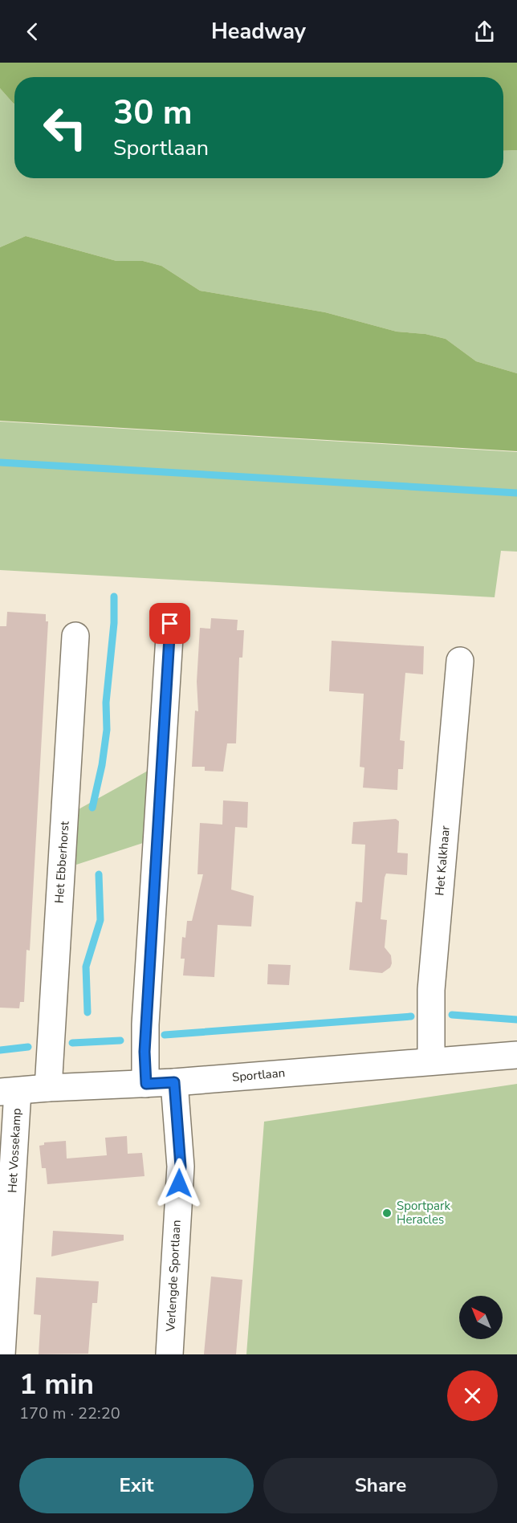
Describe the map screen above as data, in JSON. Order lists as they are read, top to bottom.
{
  "streets": {
    "street": [
      "Het Kalkhaar",
      "Het Ebberhorst",
      "Sportlaan",
      "Het Vossekamp",
      "Verlengde Sportlaan"
    ]
  },
  "crossings": [
    ["Het Kalkhaar", "Sportlaan"],
    ["Het Ebberhorst", "Sportlaan"],
    ["Sportlaan", "Het Vossekamp"],
    ["Sportlaan", "Verlengde Sportlaan"]
  ],
  "places": ["Sportpark Heracles"],
  "north": "top left",
  "page": {
    "header": "Headway",
    "turn": ["30 m", "Sportlaan"],
    "heading": ["1 min", "170 m · 22:20"],
    "buttons": ["Exit", "Share"]
  }
}
